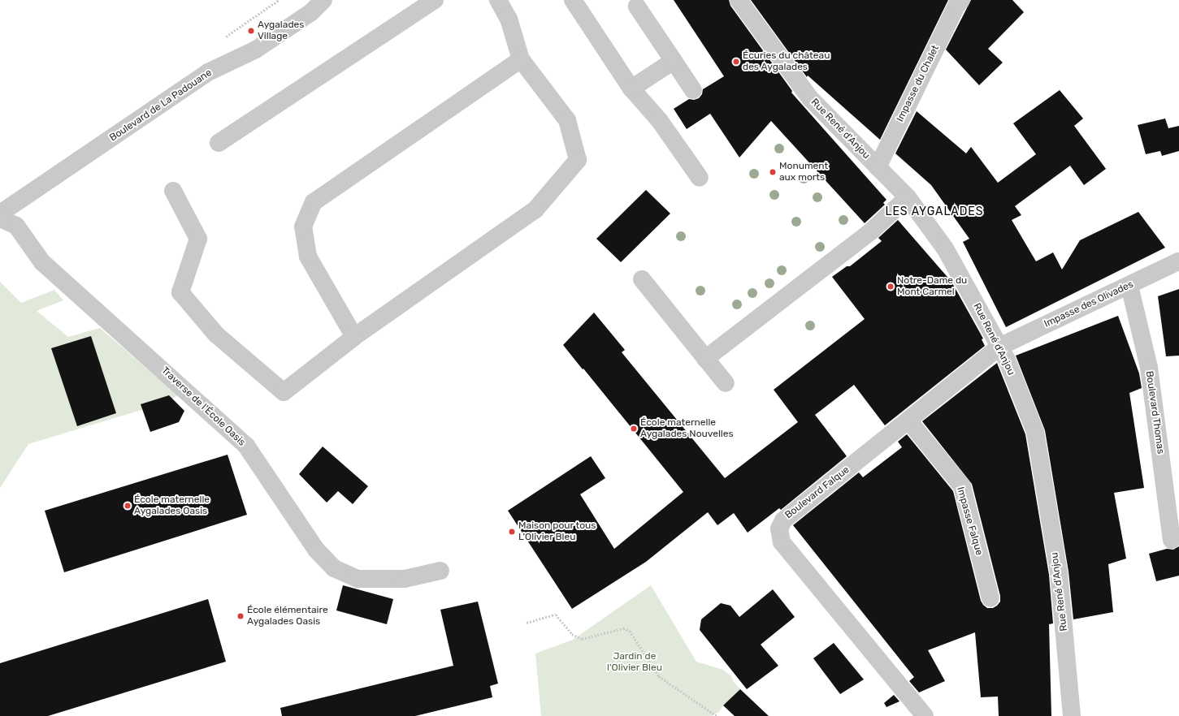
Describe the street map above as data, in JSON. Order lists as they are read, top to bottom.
{
  "streets": {
    "street": [
      "Impasse du Chalet",
      "Boulevard de La Padouane",
      "Rue René d'Anjou",
      "Impasse des Olivades",
      "Traverse de l'École Oasis",
      "Boulevard Thomas",
      "Boulevard Falque",
      "Impasse Falque"
    ]
  },
  "crossings": [
    ["Impasse du Chalet", "Rue René d'Anjou"],
    ["Rue René d'Anjou", "Impasse des Olivades"],
    ["Rue René d'Anjou", "Boulevard Falque"],
    ["Impasse des Olivades", "Boulevard Thomas"],
    ["Impasse des Olivades", "Boulevard Falque"],
    ["Boulevard Falque", "Impasse Falque"]
  ],
  "districts": ["LES AYGALADES"],
  "parks": ["Jardin de l'Olivier Bleu"],
  "places": [
    "Aygalades Village",
    "Écuries du château des Aygalades",
    "Monument aux morts",
    "Notre-Dame du Mont Carmel",
    "École maternelle Aygalades Nouvelles",
    "École maternelle Aygalades Oasis",
    "Maison pour tous L'Olivier Bleu",
    "École élémentaire Aygalades Oasis"
  ]
}
